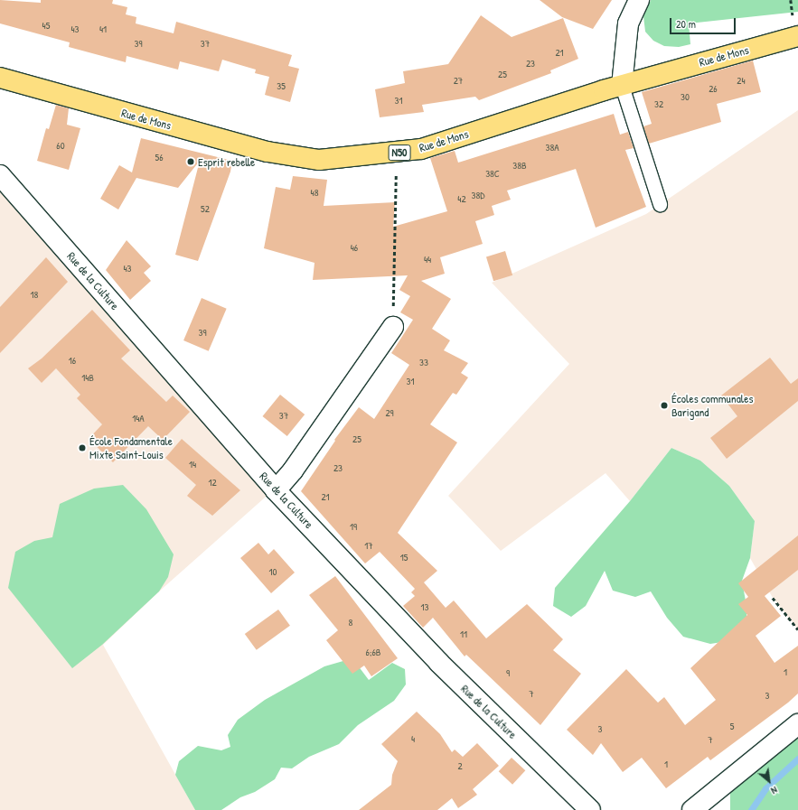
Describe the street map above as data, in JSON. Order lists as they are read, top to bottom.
{
  "streets": {
    "main road": ["Rue de Mons", "N50"],
    "street": ["Rue de la Culture"]
  },
  "places": ["Esprit rebelle", "Écoles communales Barigand", "École Fondamentale Mixte Saint-Louis"],
  "house_numbers": [
    "45",
    "43",
    "41",
    "39",
    "37",
    "21",
    "23",
    "25",
    "27",
    "24",
    "35",
    "26",
    "30",
    "31",
    "32",
    "60",
    "38A",
    "56",
    "38B",
    "38C",
    "48",
    "38D",
    "42",
    "52",
    "46",
    "44",
    "43",
    "18",
    "39",
    "16",
    "33",
    "14B",
    "31",
    "29",
    "37",
    "14A",
    "25",
    "14",
    "23",
    "12",
    "21",
    "19",
    "17",
    "15",
    "10",
    "13",
    "8",
    "11",
    "6;6B",
    "1",
    "9",
    "7",
    "3",
    "5",
    "3",
    "4",
    "7",
    "1",
    "2"
  ],
  "scale_bar": "20 m",
  "north": "bottom right"
}
